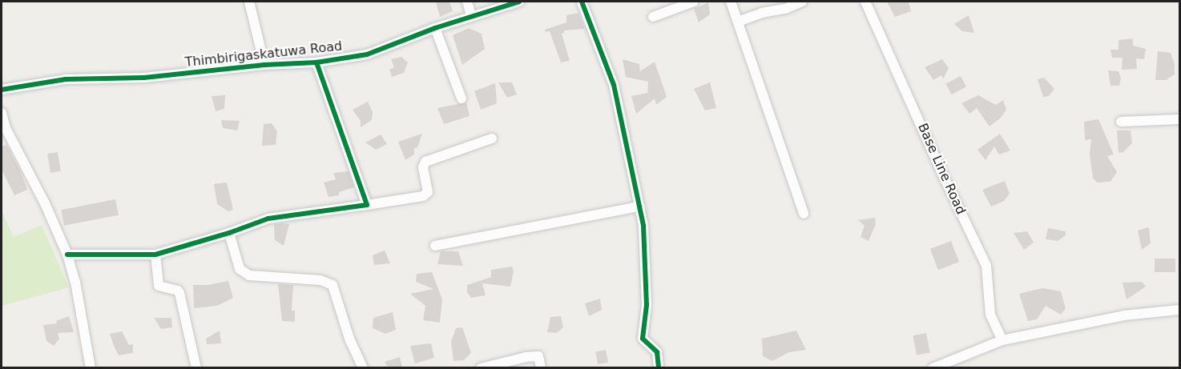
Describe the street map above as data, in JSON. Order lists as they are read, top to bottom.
{
  "streets": {
    "street": ["Thimbirigaskatuwa Road", "Base Line Road"]
  }
}
